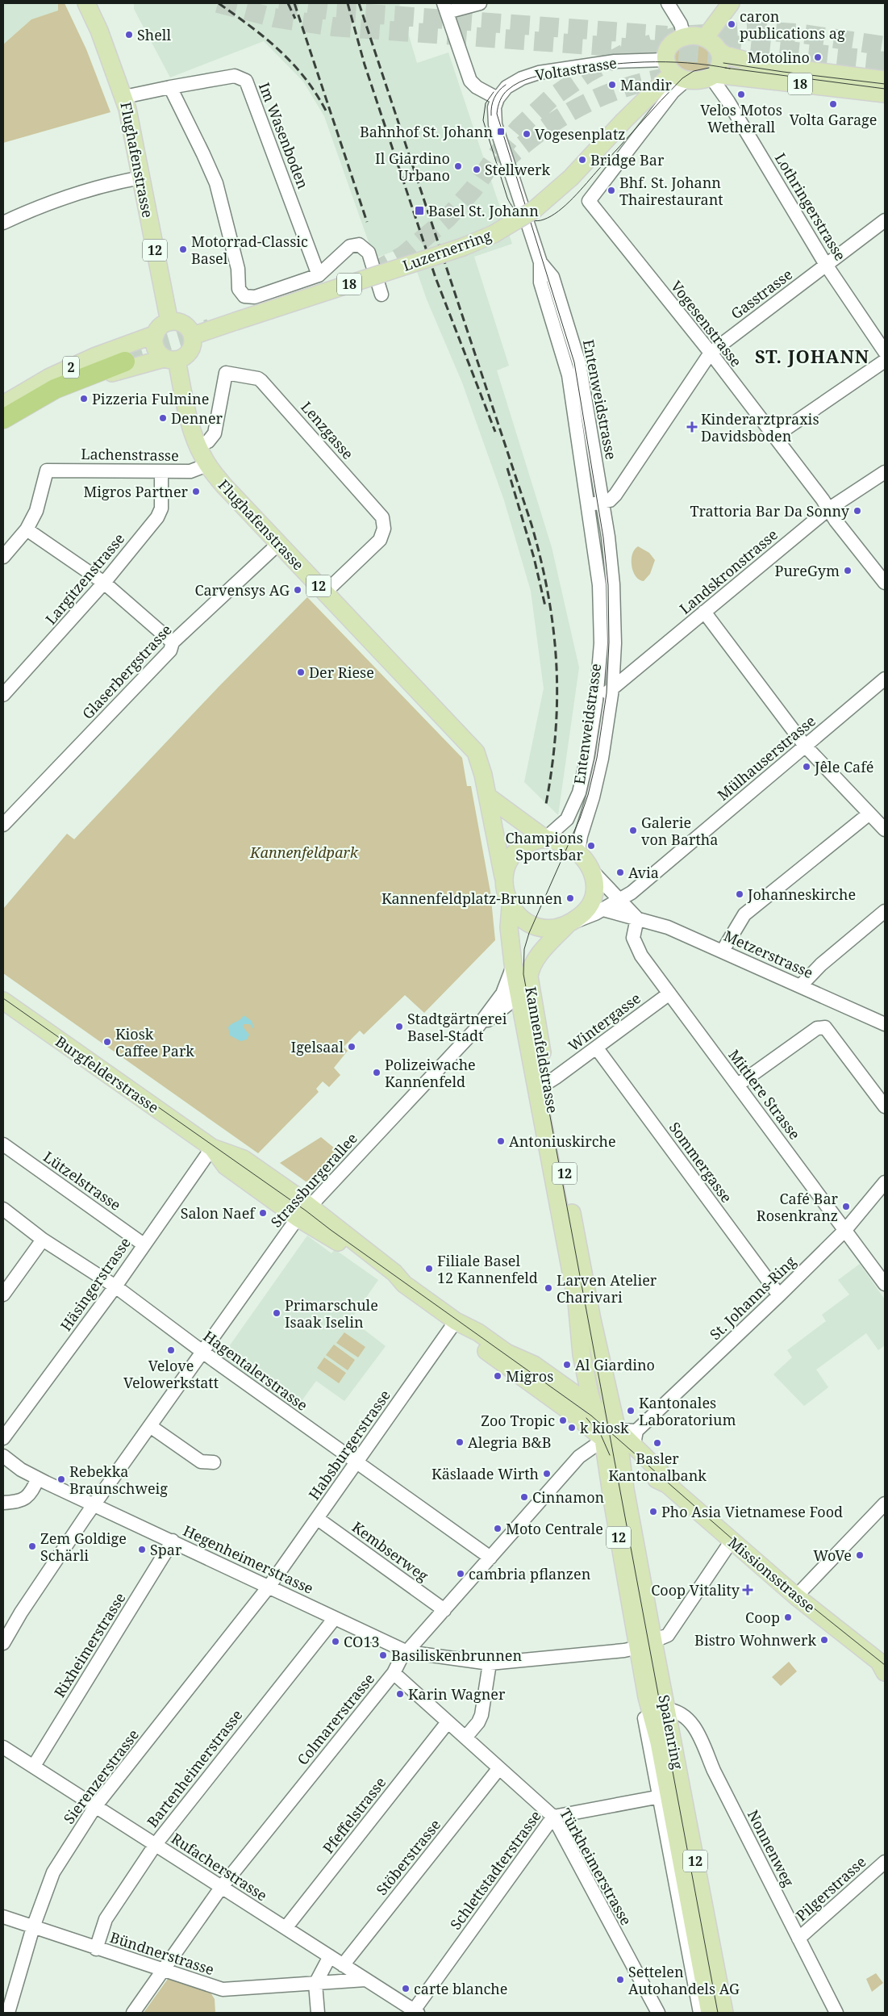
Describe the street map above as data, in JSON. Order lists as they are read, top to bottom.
{
  "streets": {
    "main road": [
      "18",
      "Flughafenstrasse",
      "12",
      "Luzernerring",
      "2",
      "Kannenfeldstrasse",
      "Burgfelderstrasse",
      "Missionsstrasse",
      "Spalenring"
    ],
    "street": [
      "Voltastrasse",
      "Im Wasenboden",
      "Lothringerstrasse",
      "Gasstrasse",
      "Vogesenstrasse",
      "Entenweidstrasse",
      "Lenzgasse",
      "Lachenstrasse",
      "Landskronstrasse",
      "Largitzenstrasse",
      "Glaserbergstrasse",
      "Mülhauserstrasse",
      "Metzerstrasse",
      "Wintergasse",
      "Mittlere Strasse",
      "Sommergasse",
      "Strassburgerallee",
      "Lützelstrasse",
      "Häsingerstrasse",
      "St. Johanns-Ring",
      "Hagentalerstrasse",
      "Habsburgerstrasse",
      "Kembserweg",
      "Hegenheimerstrasse",
      "Rixheimerstrasse",
      "Colmarerstrasse",
      "Bartenheimerstrasse",
      "Sierenzerstrasse",
      "Pfeffelstrasse",
      "Nonnenweg",
      "Stöberstrasse",
      "Rufacherstrasse",
      "Türkheimerstrasse",
      "Schlettstadterstrasse",
      "Pilgerstrasse",
      "Bündnerstrasse"
    ]
  },
  "crossings": [
    ["Voltastrasse", "18"],
    ["Voltastrasse", "Lothringerstrasse"],
    ["Voltastrasse", "Luzernerring"],
    ["Voltastrasse", "Vogesenstrasse"],
    ["18", "Lothringerstrasse"],
    ["18", "Luzernerring"],
    ["18", "Vogesenstrasse"],
    ["Im Wasenboden", "Flughafenstrasse"],
    ["Flughafenstrasse", "12"],
    ["Flughafenstrasse", "Luzernerring"],
    ["Flughafenstrasse", "2"],
    ["Flughafenstrasse", "Entenweidstrasse"],
    ["Flughafenstrasse", "Lenzgasse"],
    ["Flughafenstrasse", "Lachenstrasse"],
    ["Flughafenstrasse", "Glaserbergstrasse"],
    ["Flughafenstrasse", "Mülhauserstrasse"],
    ["Flughafenstrasse", "Kannenfeldstrasse"],
    ["Lothringerstrasse", "Luzernerring"],
    ["Lothringerstrasse", "Gasstrasse"],
    ["Lothringerstrasse", "Vogesenstrasse"],
    ["12", "Luzernerring"],
    ["12", "2"],
    ["Luzernerring", "Vogesenstrasse"],
    ["Luzernerring", "2"],
    ["Gasstrasse", "Vogesenstrasse"],
    ["Gasstrasse", "Entenweidstrasse"],
    ["Vogesenstrasse", "Landskronstrasse"],
    ["Entenweidstrasse", "Landskronstrasse"],
    ["Entenweidstrasse", "Mülhauserstrasse"],
    ["Entenweidstrasse", "Kannenfeldstrasse"],
    ["Lachenstrasse", "Largitzenstrasse"],
    ["Mülhauserstrasse", "Metzerstrasse"],
    ["Mülhauserstrasse", "Kannenfeldstrasse"],
    ["Metzerstrasse", "Mittlere Strasse"],
    ["Wintergasse", "Kannenfeldstrasse"],
    ["Wintergasse", "Mittlere Strasse"],
    ["Wintergasse", "Sommergasse"],
    ["Kannenfeldstrasse", "Burgfelderstrasse"],
    ["Kannenfeldstrasse", "Strassburgerallee"],
    ["Kannenfeldstrasse", "Missionsstrasse"],
    ["Kannenfeldstrasse", "Colmarerstrasse"],
    ["Kannenfeldstrasse", "Spalenring"],
    ["Burgfelderstrasse", "Strassburgerallee"],
    ["Burgfelderstrasse", "Häsingerstrasse"],
    ["Burgfelderstrasse", "Habsburgerstrasse"],
    ["Burgfelderstrasse", "Missionsstrasse"],
    ["Burgfelderstrasse", "Colmarerstrasse"],
    ["Burgfelderstrasse", "Spalenring"],
    ["Mittlere Strasse", "St. Johanns-Ring"],
    ["Sommergasse", "St. Johanns-Ring"],
    ["Strassburgerallee", "Hagentalerstrasse"],
    ["Strassburgerallee", "Hegenheimerstrasse"],
    ["Lützelstrasse", "Häsingerstrasse"],
    ["Häsingerstrasse", "Hagentalerstrasse"],
    ["Hagentalerstrasse", "Habsburgerstrasse"],
    ["Hagentalerstrasse", "Colmarerstrasse"],
    ["Habsburgerstrasse", "Kembserweg"],
    ["Habsburgerstrasse", "Hegenheimerstrasse"],
    ["Habsburgerstrasse", "Sierenzerstrasse"],
    ["Kembserweg", "Colmarerstrasse"],
    ["Hegenheimerstrasse", "Missionsstrasse"],
    ["Hegenheimerstrasse", "Rixheimerstrasse"],
    ["Hegenheimerstrasse", "Colmarerstrasse"],
    ["Hegenheimerstrasse", "Spalenring"],
    ["Hegenheimerstrasse", "Bartenheimerstrasse"],
    ["Hegenheimerstrasse", "Sierenzerstrasse"],
    ["Missionsstrasse", "Colmarerstrasse"],
    ["Missionsstrasse", "Spalenring"],
    ["Rixheimerstrasse", "Rufacherstrasse"],
    ["Colmarerstrasse", "Spalenring"],
    ["Colmarerstrasse", "Rufacherstrasse"],
    ["Colmarerstrasse", "Türkheimerstrasse"],
    ["Colmarerstrasse", "Bündnerstrasse"],
    ["Spalenring", "Nonnenweg"],
    ["Spalenring", "Schlettstadterstrasse"],
    ["Bartenheimerstrasse", "Rufacherstrasse"],
    ["Bartenheimerstrasse", "Bündnerstrasse"],
    ["Sierenzerstrasse", "Rufacherstrasse"],
    ["Sierenzerstrasse", "Bündnerstrasse"],
    ["Pfeffelstrasse", "Rufacherstrasse"],
    ["Pfeffelstrasse", "Türkheimerstrasse"],
    ["Nonnenweg", "Pilgerstrasse"],
    ["Stöberstrasse", "Rufacherstrasse"],
    ["Stöberstrasse", "Türkheimerstrasse"],
    ["Rufacherstrasse", "Schlettstadterstrasse"],
    ["Rufacherstrasse", "Bündnerstrasse"],
    ["Türkheimerstrasse", "Schlettstadterstrasse"]
  ],
  "districts": ["ST. JOHANN"],
  "parks": ["Kannenfeldpark"],
  "places": {
    "other": [
      "caron publications ag",
      "Shell",
      "Motolino",
      "Mandir",
      "Velos Motos Wetherall",
      "Volta Garage",
      "Vogesenplatz",
      "Bridge Bar",
      "Il Giardino Urbano",
      "Stellwerk",
      "Bhf. St. Johann Thairestaurant",
      "Motorrad-Classic Basel",
      "Pizzeria Fulmine",
      "Denner",
      "Migros Partner",
      "Trattoria Bar Da Sonny",
      "PureGym",
      "Carvensys AG",
      "Der Riese",
      "Jêle Café",
      "Galerie von Bartha",
      "Champions Sportsbar",
      "Avia",
      "Johanneskirche",
      "Kannenfeldplatz-Brunnen",
      "Stadtgärtnerei Basel-Stadt",
      "Kiosk Caffee Park",
      "Igelsaal",
      "Polizeiwache Kannenfeld",
      "Antoniuskirche",
      "Café Bar Rosenkranz",
      "Salon Naef",
      "Filiale Basel 12 Kannenfeld",
      "Larven Atelier Charivari",
      "Primarschule Isaak Iselin",
      "Velove Velowerkstatt",
      "Al Giardino",
      "Migros",
      "Kantonales Laboratorium",
      "Zoo Tropic",
      "k kiosk",
      "Alegria B&B",
      "Basler Kantonalbank",
      "Käslaade Wirth",
      "Rebekka Braunschweig",
      "Cinnamon",
      "Pho Asia Vietnamese Food",
      "Moto Centrale",
      "Zem Goldige Schärli",
      "Spar",
      "WoVe",
      "cambria pflanzen",
      "Coop",
      "Bistro Wohnwerk",
      "CO13",
      "Basiliskenbrunnen",
      "Karin Wagner",
      "Settelen Autohandels AG",
      "carte blanche"
    ],
    "transit": ["Bahnhof St. Johann", "Basel St. Johann"],
    "health": ["Kinderarztpraxis Davidsboden", "Coop Vitality"]
  }
}
